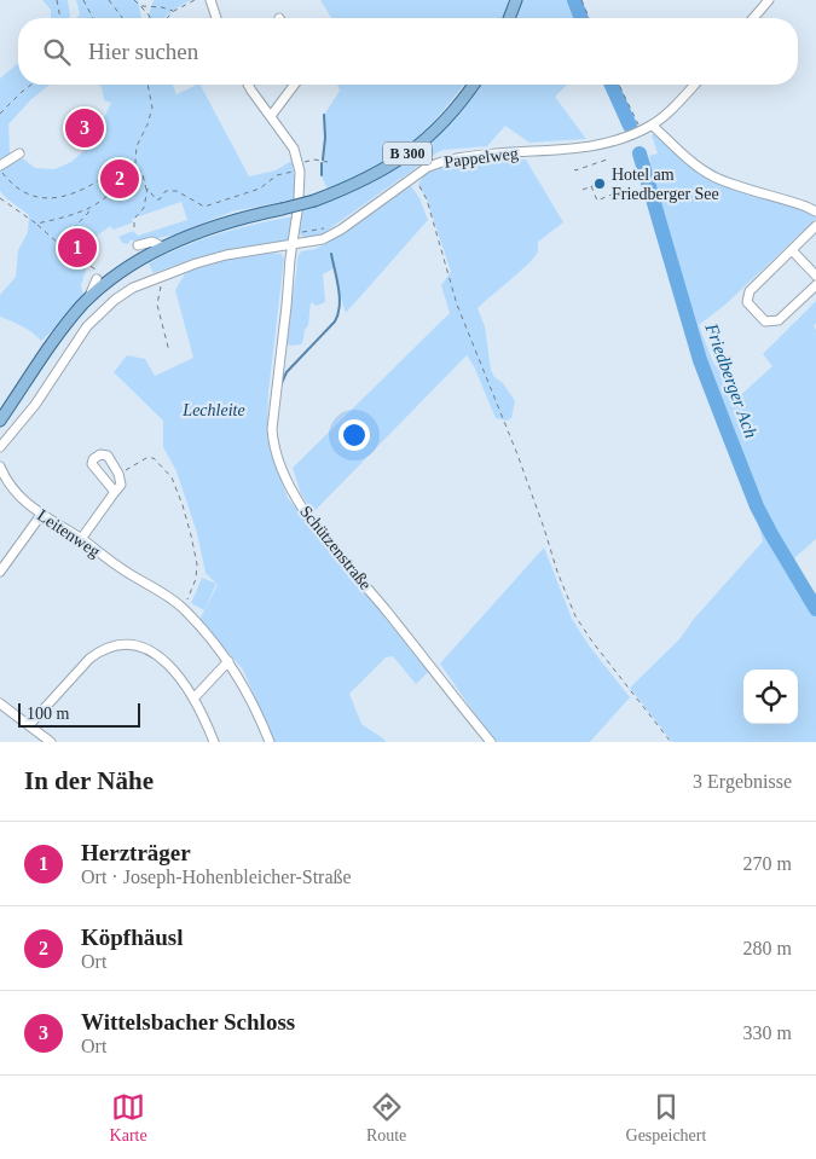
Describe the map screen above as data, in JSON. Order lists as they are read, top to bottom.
{
  "streets": {
    "main road": ["B 300"],
    "street": ["Pappelweg", "Leitenweg", "Schützenstraße"]
  },
  "crossings": [
    ["Pappelweg", "Schützenstraße"]
  ],
  "water": ["Friedberger Ach"],
  "parks": ["Lechleite"],
  "places": ["Hotel am Friedberger See"],
  "scale_bar": "100 m",
  "page": {
    "search": "Hier suchen",
    "pins": ["3", "2", "1"],
    "scale": "100 m",
    "heading": ["In der Nähe", "3 Ergebnisse"],
    "list": [
      {
        "mark": "1",
        "name": "Herzträger",
        "note": "Ort · Joseph-Hohenbleicher-Straße",
        "value": "270 m"
      },
      {
        "mark": "2",
        "name": "Köpfhäusl",
        "note": "Ort",
        "value": "280 m"
      },
      {
        "mark": "3",
        "name": "Wittelsbacher Schloss",
        "note": "Ort",
        "value": "330 m"
      }
    ],
    "nav": ["Karte", "Route", "Gespeichert"]
  }
}
